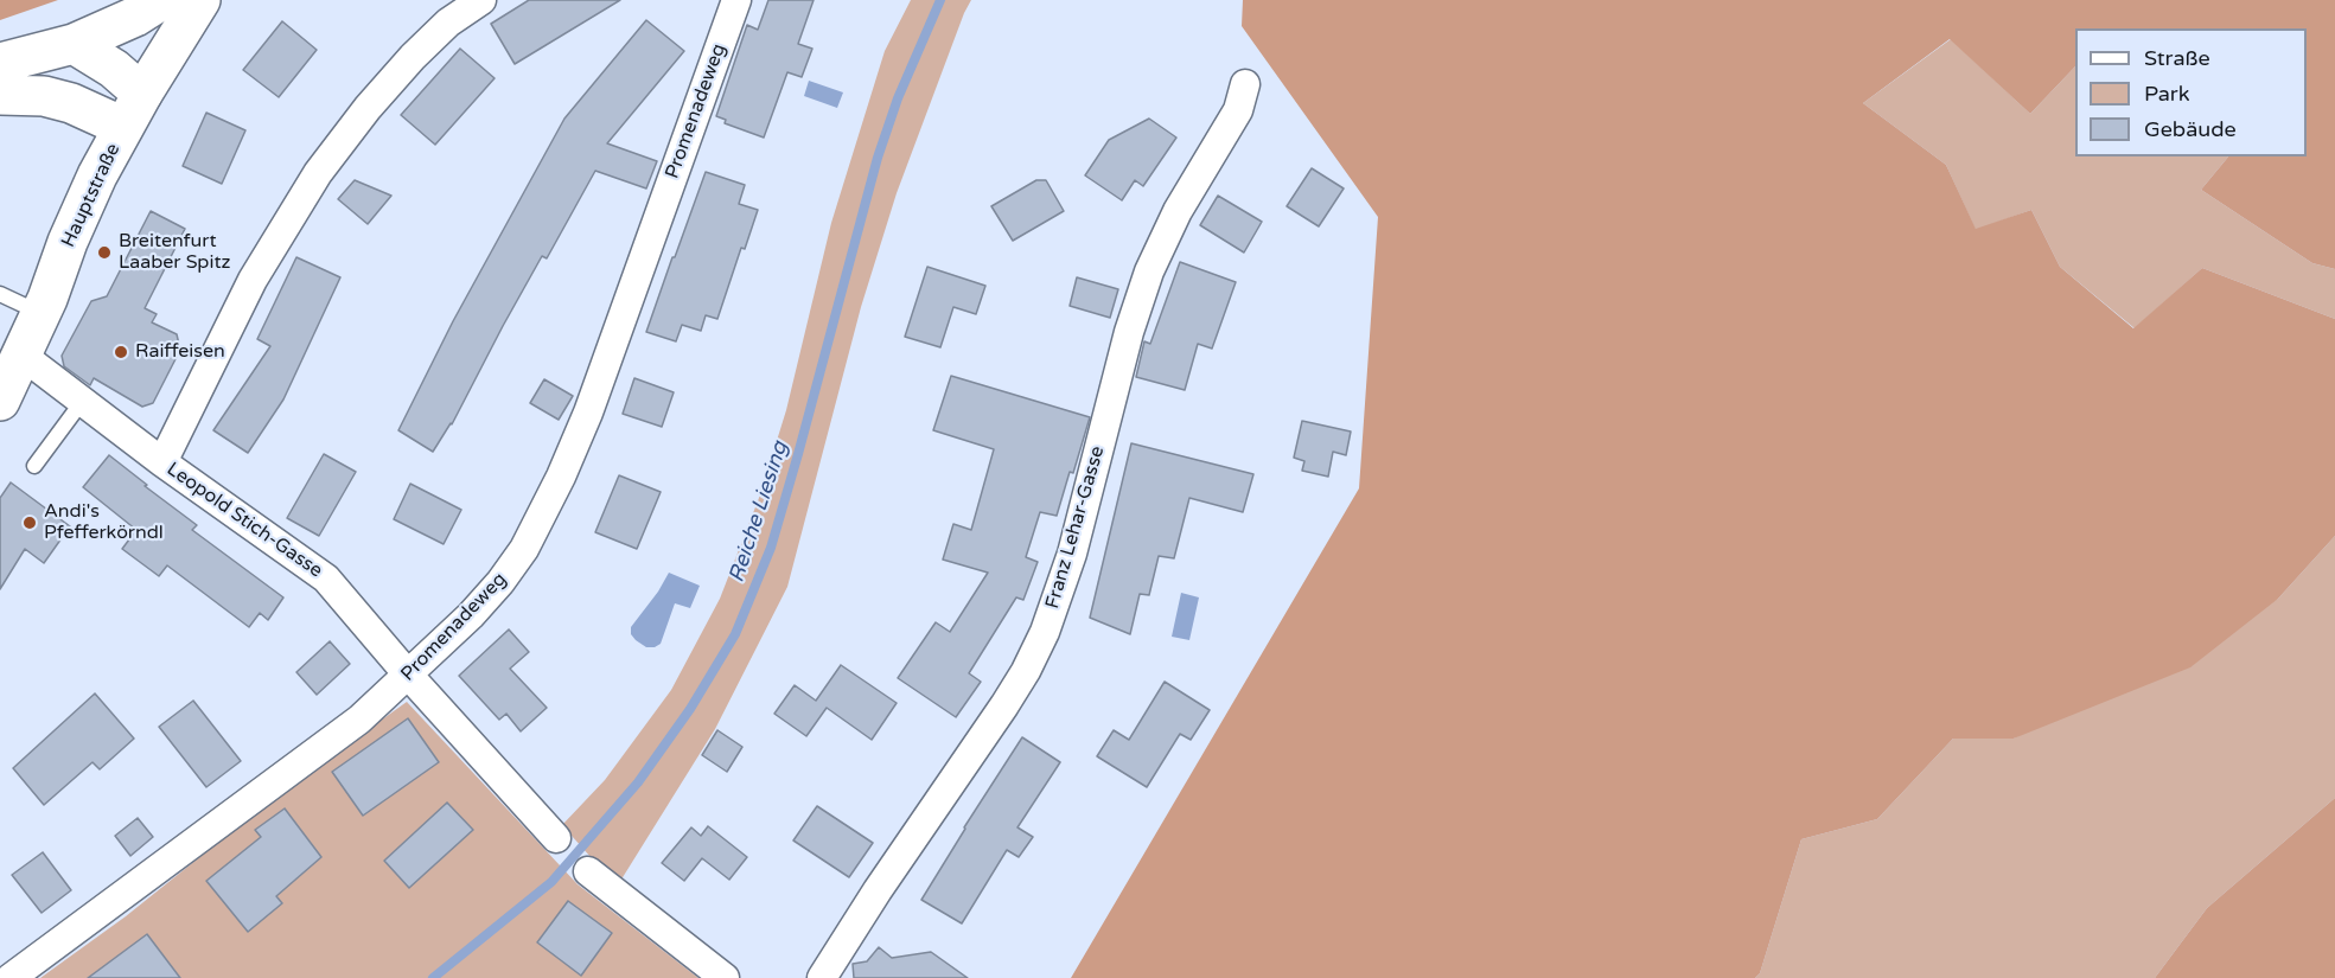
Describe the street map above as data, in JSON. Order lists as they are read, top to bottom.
{
  "streets": {
    "main road": ["Hauptstraße"],
    "street": ["Promenadeweg", "Leopold Stich-Gasse", "Franz Lehar-Gasse"]
  },
  "crossings": [
    ["Promenadeweg", "Leopold Stich-Gasse"],
    ["Hauptstraße", "Leopold Stich-Gasse"]
  ],
  "water": ["Reiche Liesing"],
  "places": ["Breitenfurt Laaber Spitz", "Raiffeisen", "Andi's Pfefferkörndl"],
  "legend": ["Straße", "Park", "Gebäude"]
}
